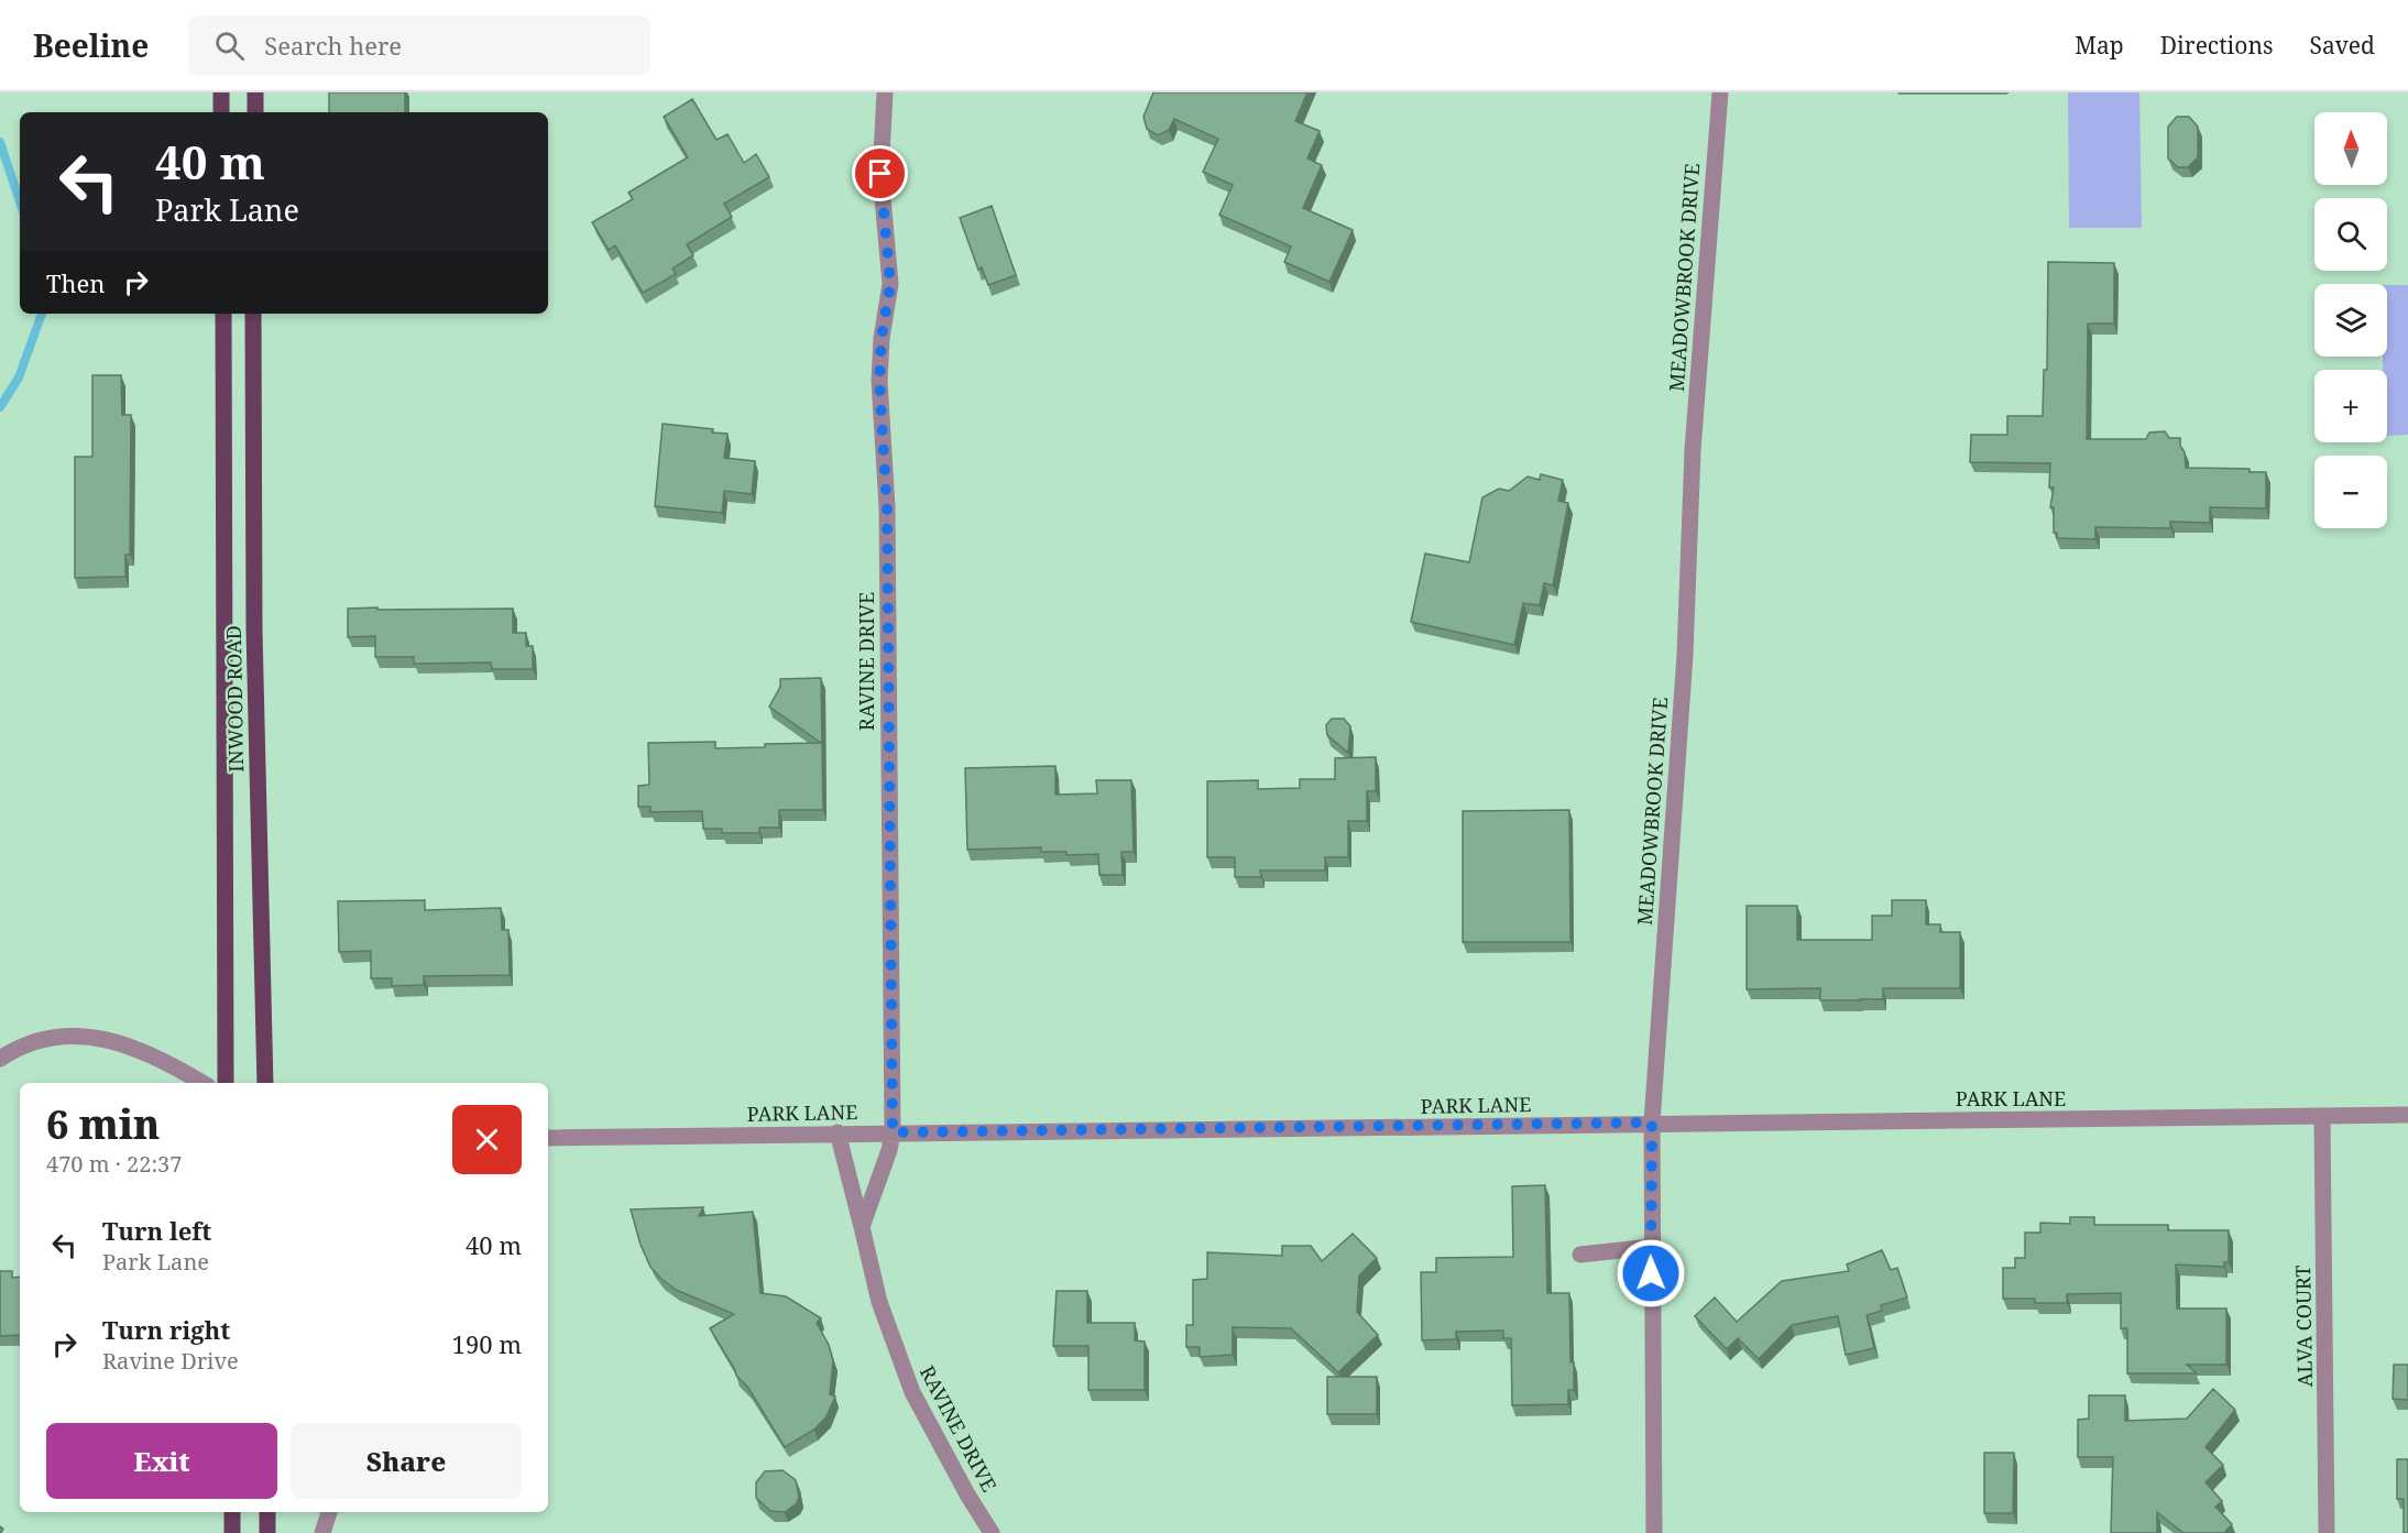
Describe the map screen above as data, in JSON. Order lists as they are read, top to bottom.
{
  "streets": {
    "main road": ["INWOOD ROAD"],
    "street": [
      "MEADOWBROOK DRIVE",
      "RAVINE DRIVE",
      "PARK LANE",
      "ALVA COURT"
    ]
  },
  "crossings": [
    ["MEADOWBROOK DRIVE", "PARK LANE"],
    ["RAVINE DRIVE", "PARK LANE"],
    ["PARK LANE", "ALVA COURT"]
  ],
  "north": "top",
  "page": {
    "header": "Beeline",
    "search": "Search here",
    "nav": ["Map", "Directions", "Saved"],
    "map_buttons": ["+", "−"],
    "turn": ["40 m", "Park Lane"],
    "then": "Then",
    "heading": ["6 min", "470 m · 22:37"],
    "list": [
      {
        "name": "Turn left",
        "note": "Park Lane",
        "value": "40 m"
      },
      {
        "name": "Turn right",
        "note": "Ravine Drive",
        "value": "190 m"
      }
    ],
    "buttons": ["Exit", "Share"]
  }
}
